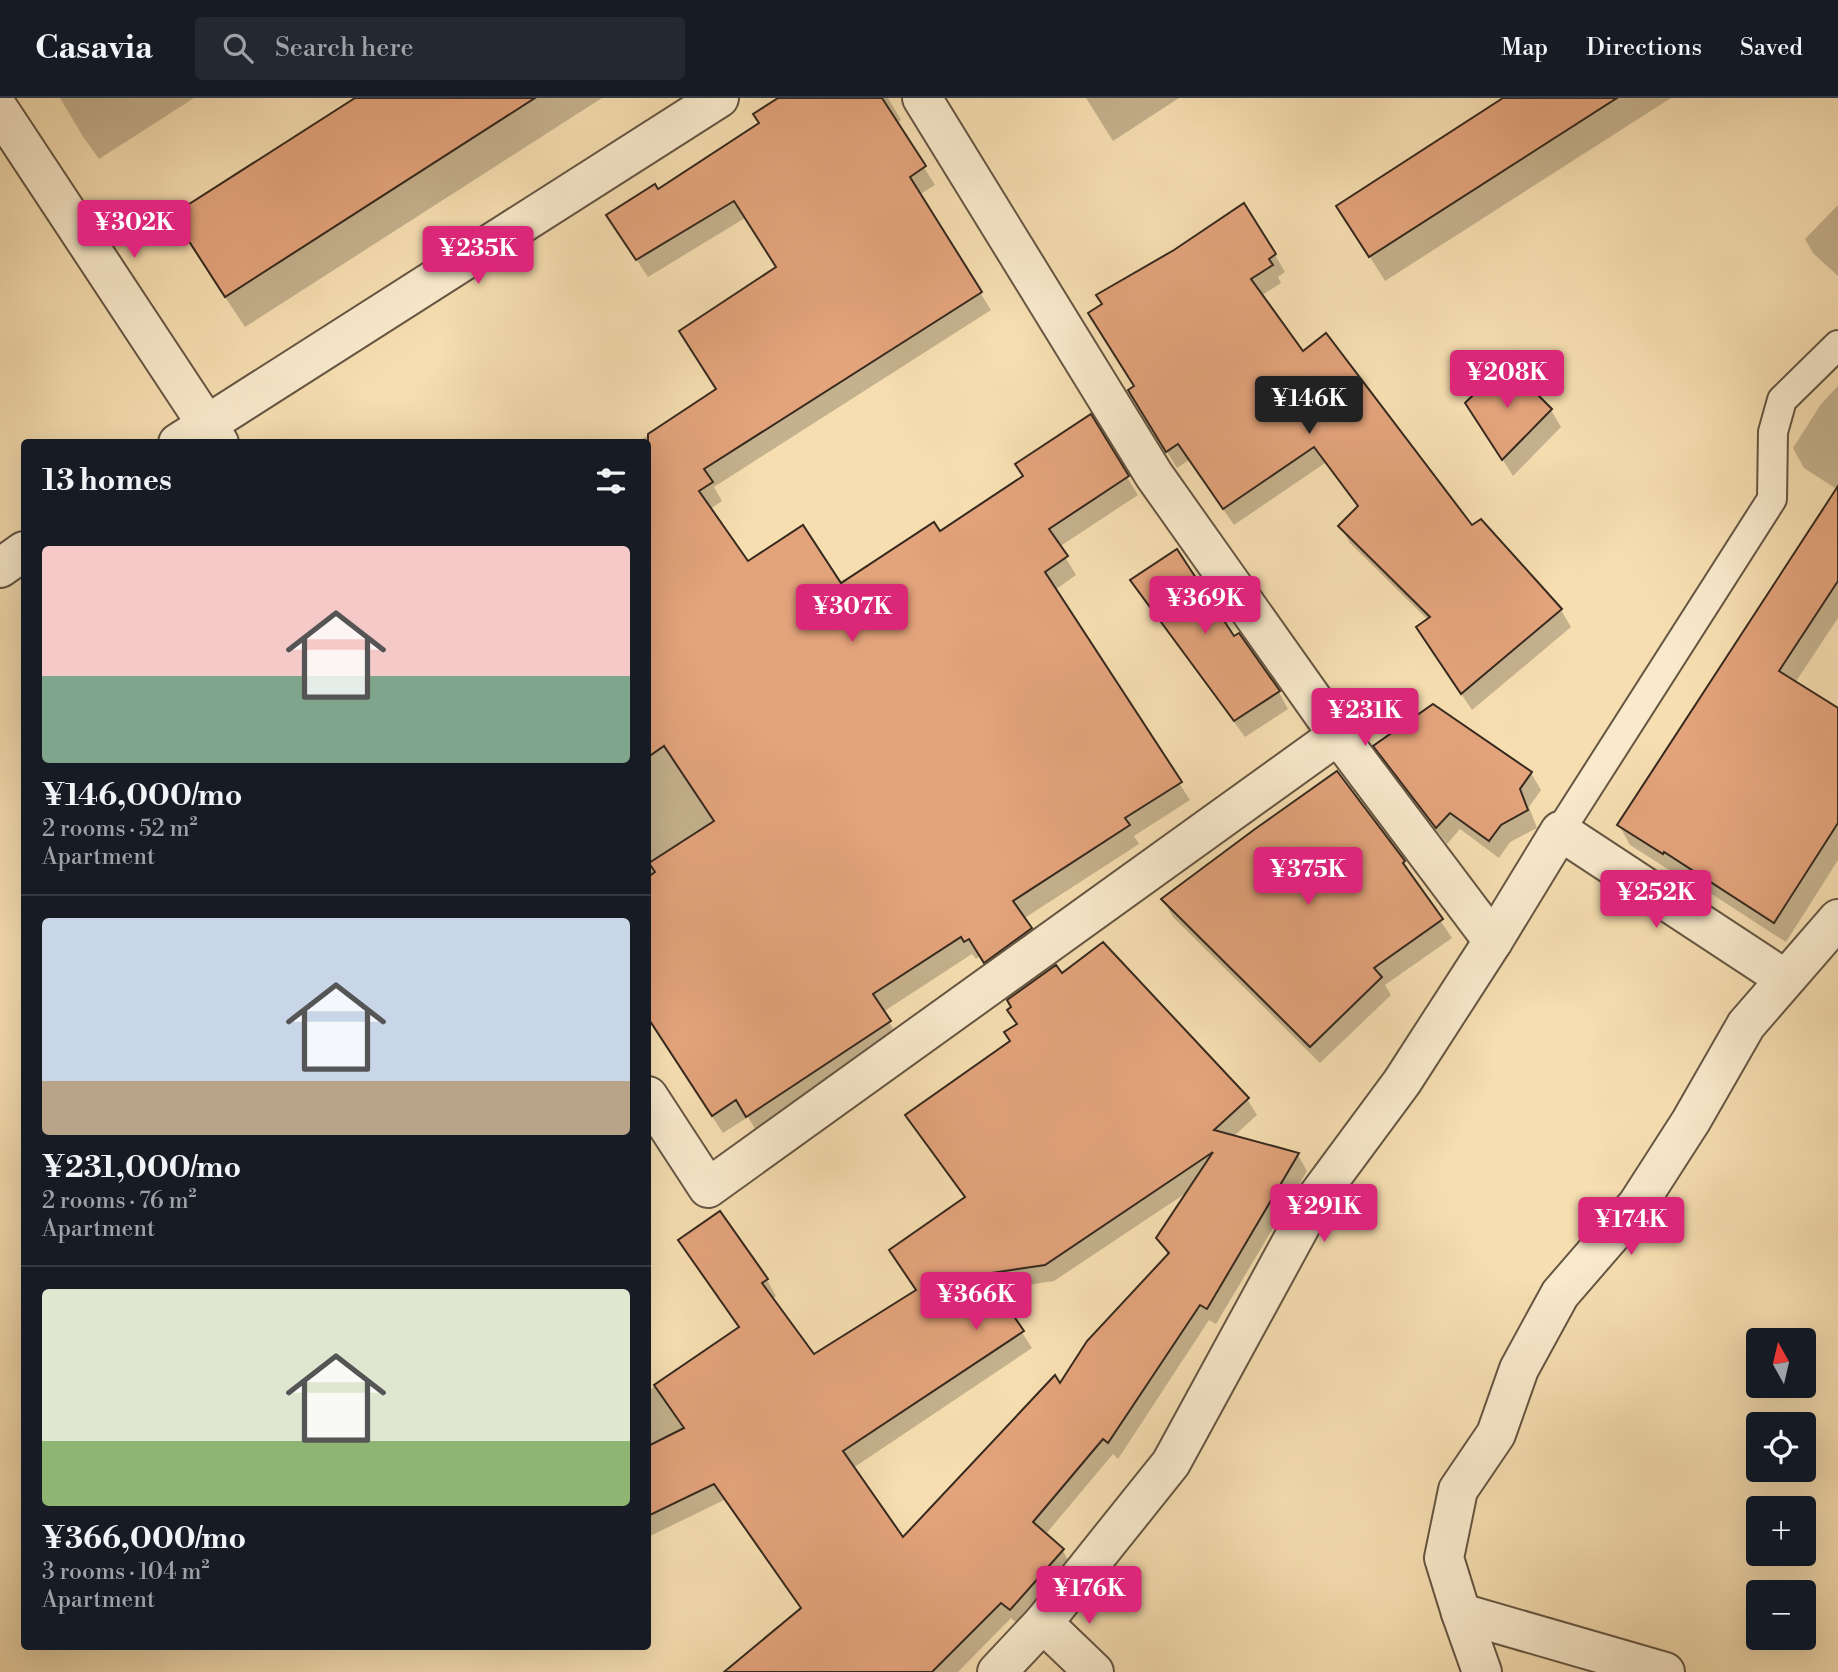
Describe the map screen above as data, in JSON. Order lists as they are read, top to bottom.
{
  "north": "top",
  "page": {
    "header": "Casavia",
    "search": "Search here",
    "nav": ["Map", "Directions", "Saved"],
    "price": [
      "¥302K",
      "¥235K",
      "¥208K",
      "¥146K",
      "¥369K",
      "¥307K",
      "¥231K",
      "¥375K",
      "¥252K",
      "¥291K",
      "¥174K",
      "¥366K",
      "¥176K"
    ],
    "heading": "13 homes",
    "list": [
      {
        "name": "¥146,000/mo",
        "note": "2 rooms · 52 m² · Apartment"
      },
      {
        "name": "¥231,000/mo",
        "note": "2 rooms · 76 m² · Apartment"
      },
      {
        "name": "¥366,000/mo",
        "note": "3 rooms · 104 m² · Apartment"
      }
    ],
    "map_buttons": ["+", "−"]
  }
}
